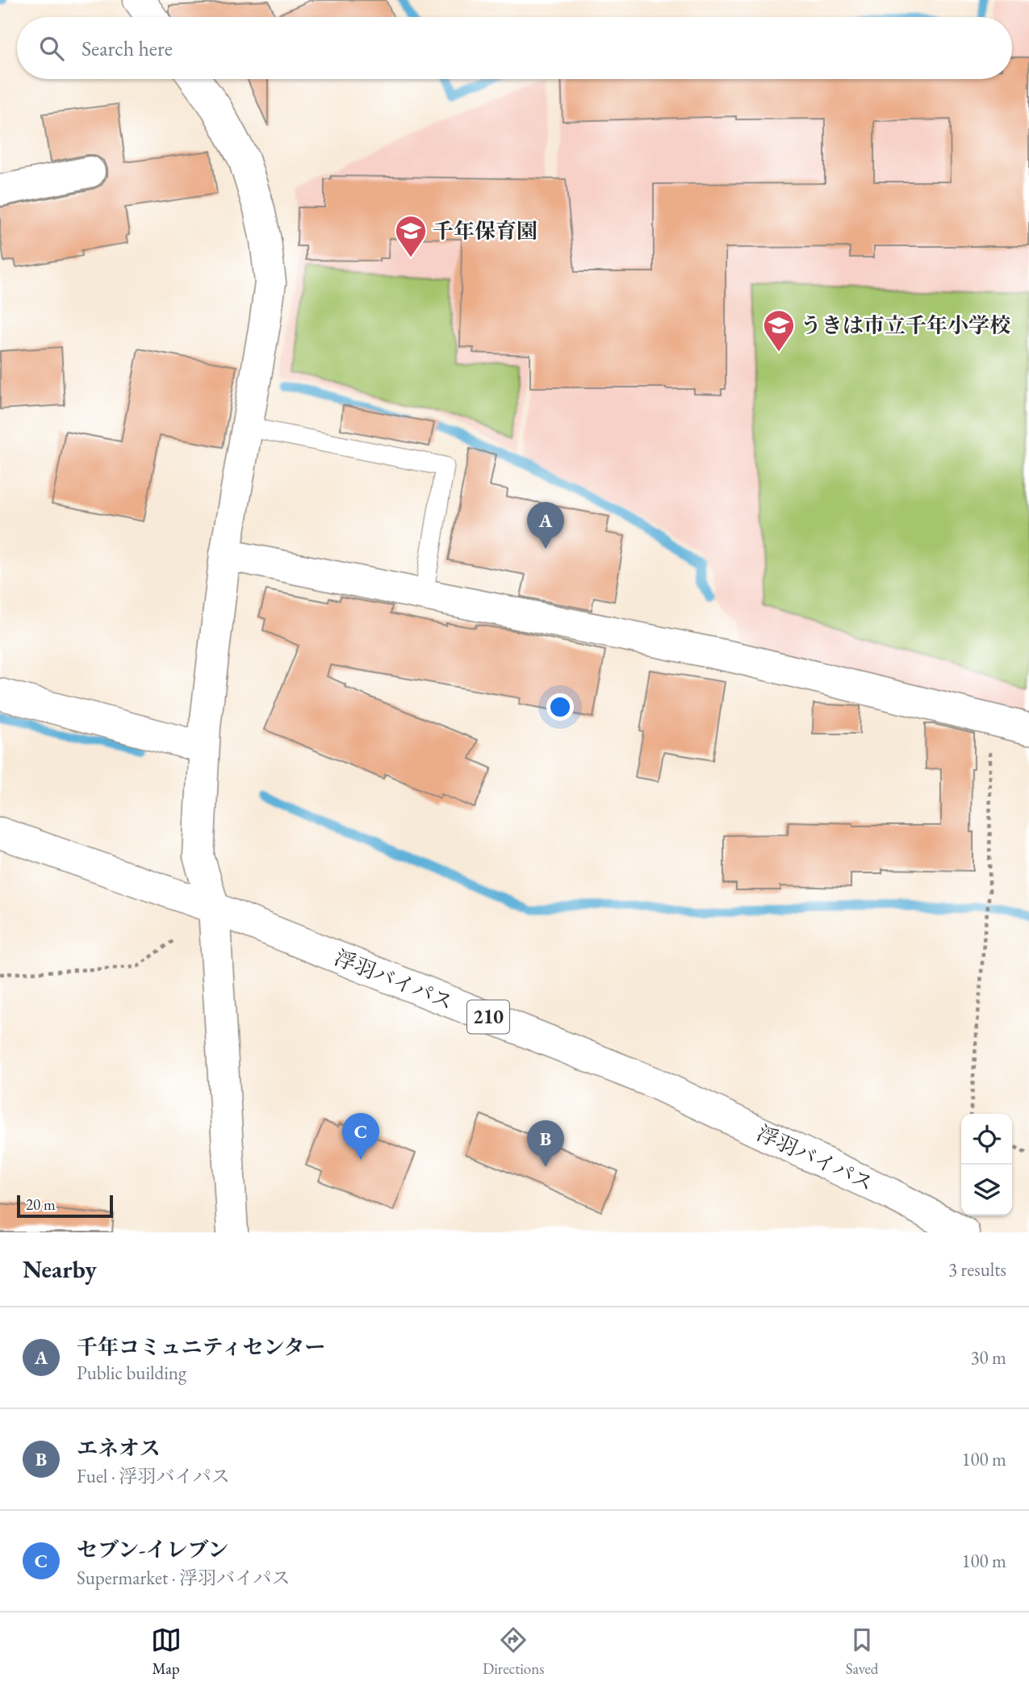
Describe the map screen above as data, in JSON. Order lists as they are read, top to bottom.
{
  "streets": {
    "main road": ["浮羽バイパス", "210"]
  },
  "places": {
    "school or university": ["千年保育園", "うきは市立千年小学校"]
  },
  "scale_bar": "20 m",
  "page": {
    "search": "Search here",
    "pins": ["A", "C", "B"],
    "scale": "20 m",
    "heading": ["Nearby", "3 results"],
    "list": [
      {
        "mark": "A",
        "name": "千年コミュニティセンター",
        "note": "Public building",
        "value": "30 m"
      },
      {
        "mark": "B",
        "name": "エネオス",
        "note": "Fuel · 浮羽バイパス",
        "value": "100 m"
      },
      {
        "mark": "C",
        "name": "セブン-イレブン",
        "note": "Supermarket · 浮羽バイパス",
        "value": "100 m"
      }
    ],
    "nav": ["Map", "Directions", "Saved"]
  }
}
